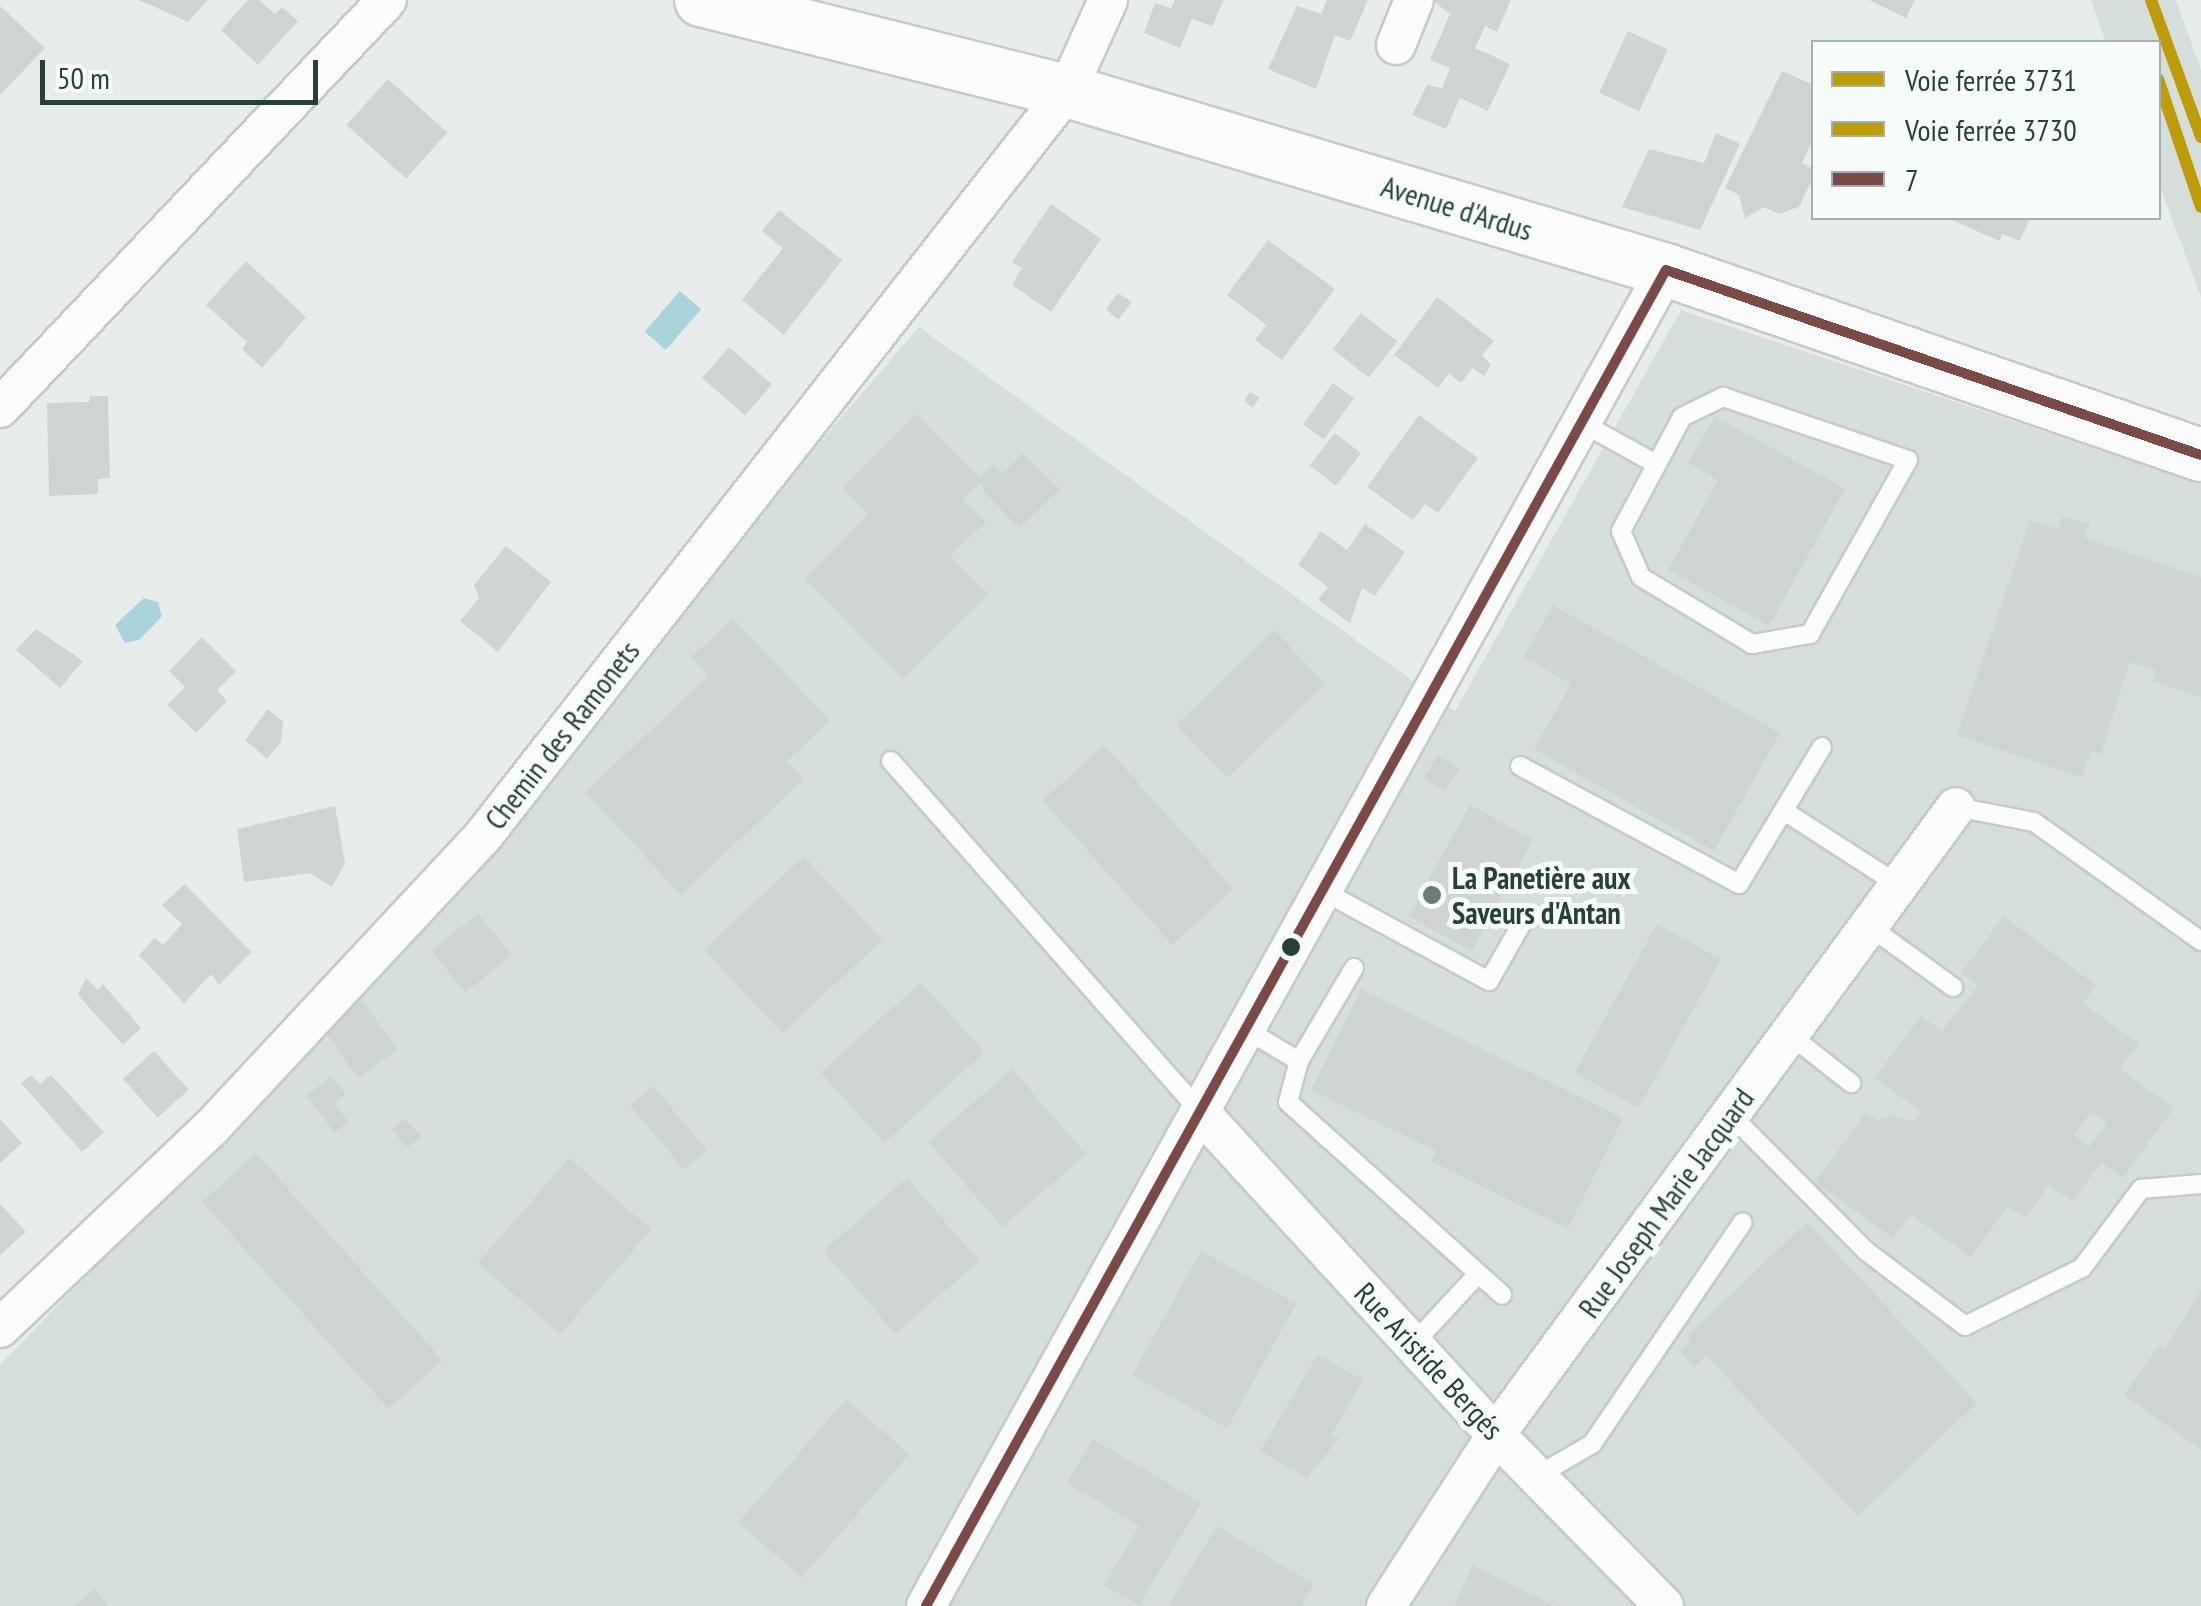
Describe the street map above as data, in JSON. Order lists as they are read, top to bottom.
{
  "streets": {
    "main road": ["Avenue d'Ardus"],
    "street": ["Chemin des Ramonets", "Rue Joseph Marie Jacquard", "Rue Aristide Bergés"]
  },
  "crossings": [
    ["Avenue d'Ardus", "Chemin des Ramonets"],
    ["Rue Joseph Marie Jacquard", "Rue Aristide Bergés"]
  ],
  "places": ["La Panetière aux Saveurs d'Antan"],
  "lines": ["rail line 3730", "rail line 3731", "transit line 7"],
  "legend": ["Voie ferrée 3731", "Voie ferrée 3730", "7"],
  "scale_bar": "50 m"
}
